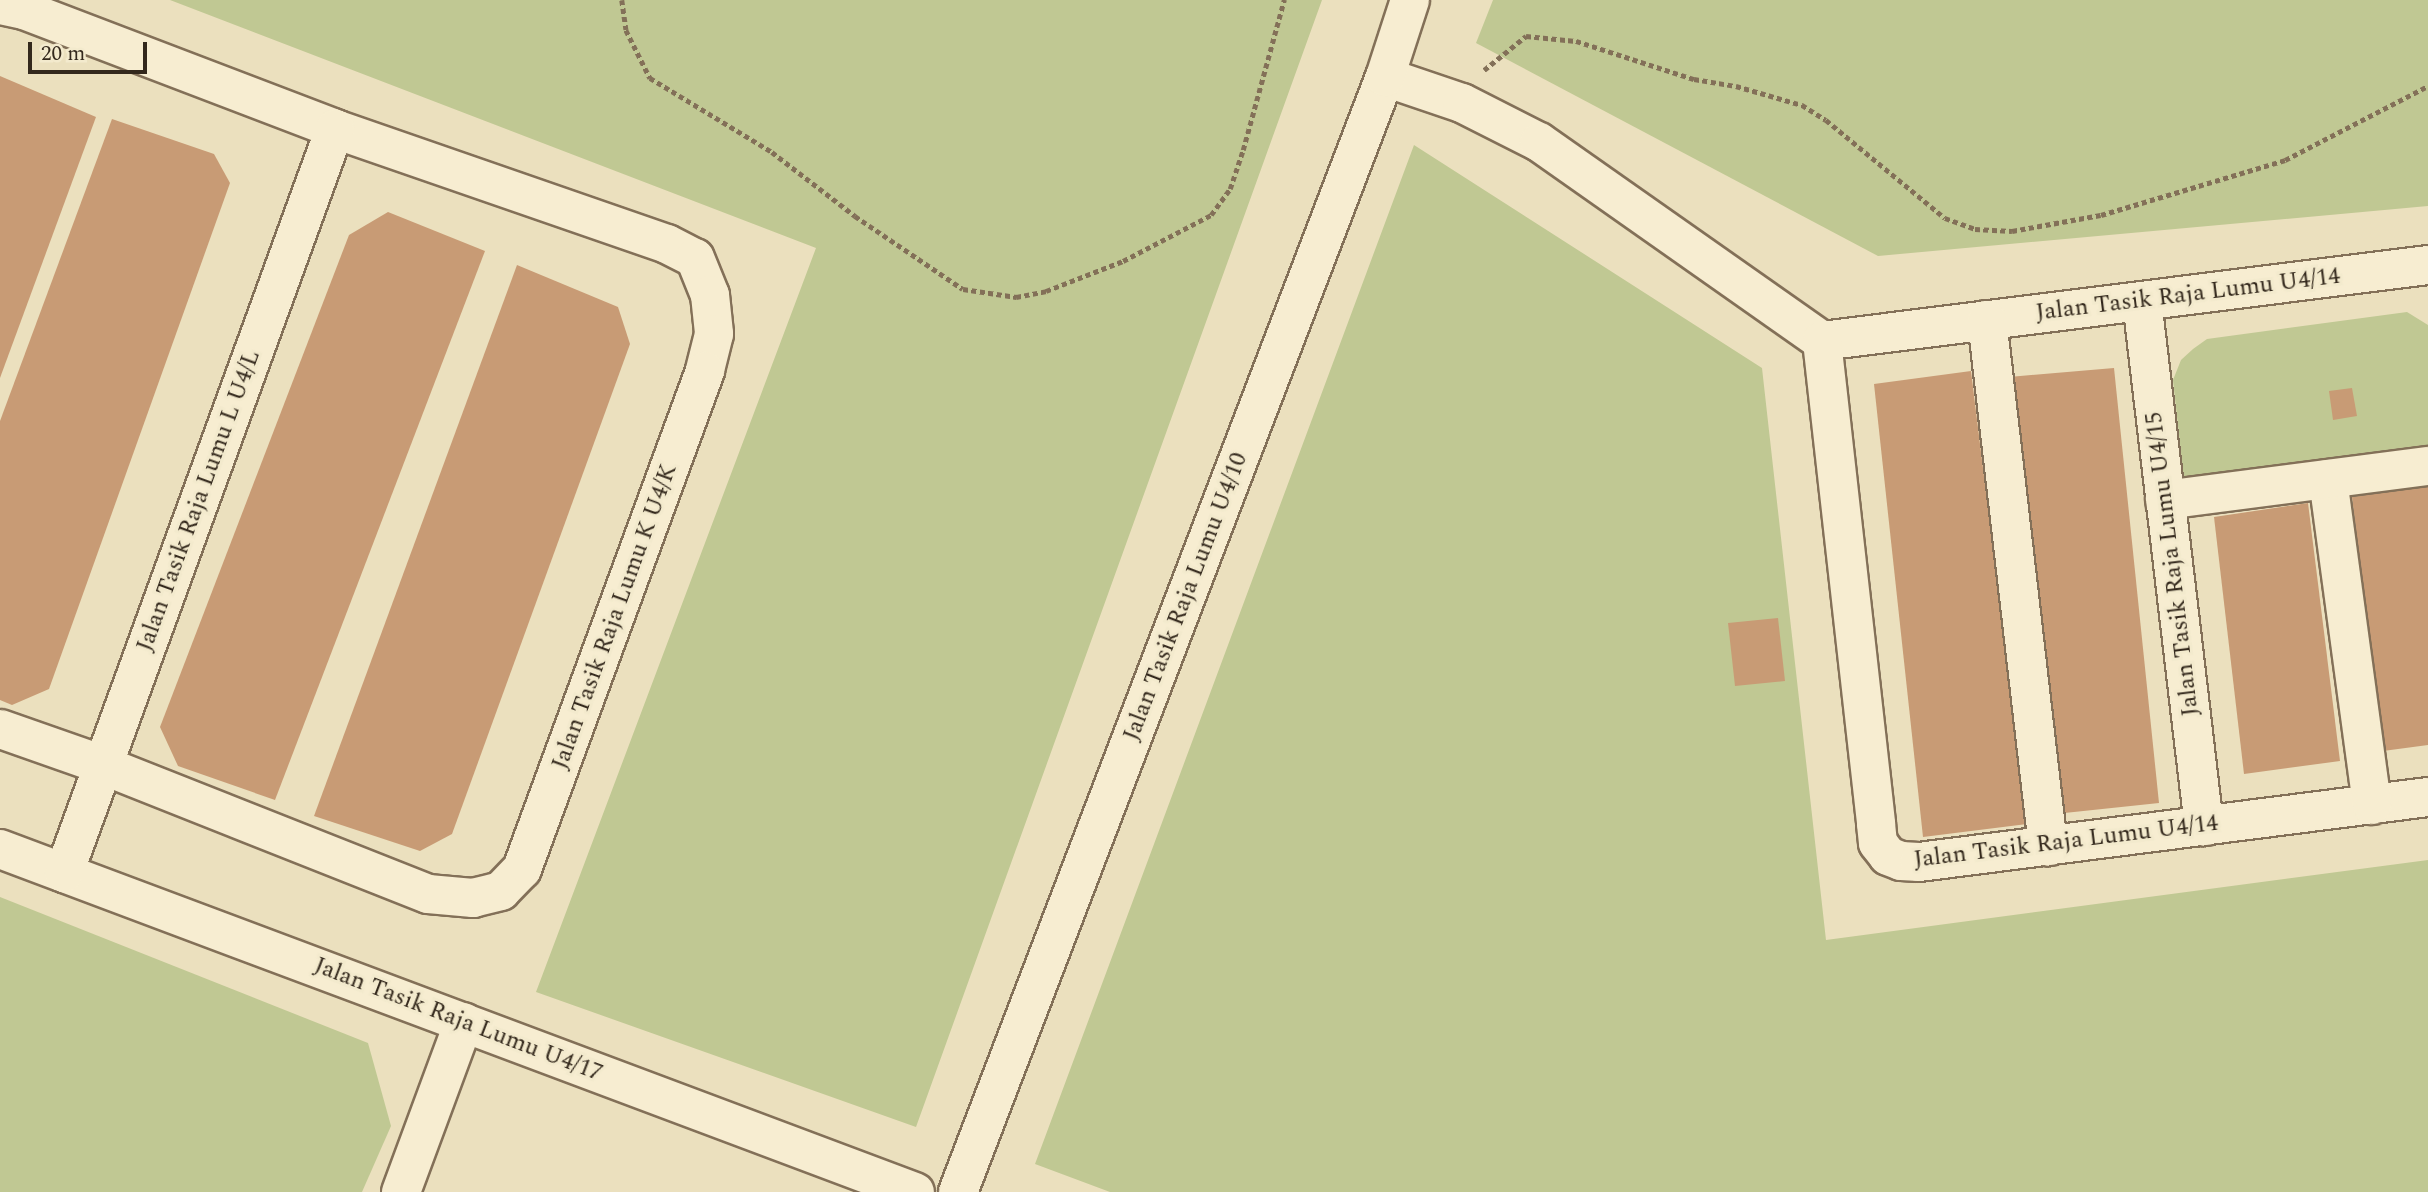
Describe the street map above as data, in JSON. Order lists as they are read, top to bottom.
{
  "streets": {
    "street": [
      "Jalan Tasik Raja Lumu U4/14",
      "Jalan Tasik Raja Lumu L U4/L",
      "Jalan Tasik Raja Lumu U4/15",
      "Jalan Tasik Raja Lumu U4/10",
      "Jalan Tasik Raja Lumu K U4/K",
      "Jalan Tasik Raja Lumu U4/17"
    ]
  },
  "crossings": [
    ["Jalan Tasik Raja Lumu U4/14", "Jalan Tasik Raja Lumu U4/15"],
    ["Jalan Tasik Raja Lumu L U4/L", "Jalan Tasik Raja Lumu K U4/K"],
    ["Jalan Tasik Raja Lumu L U4/L", "Jalan Tasik Raja Lumu U4/17"]
  ],
  "scale_bar": "20 m"
}
